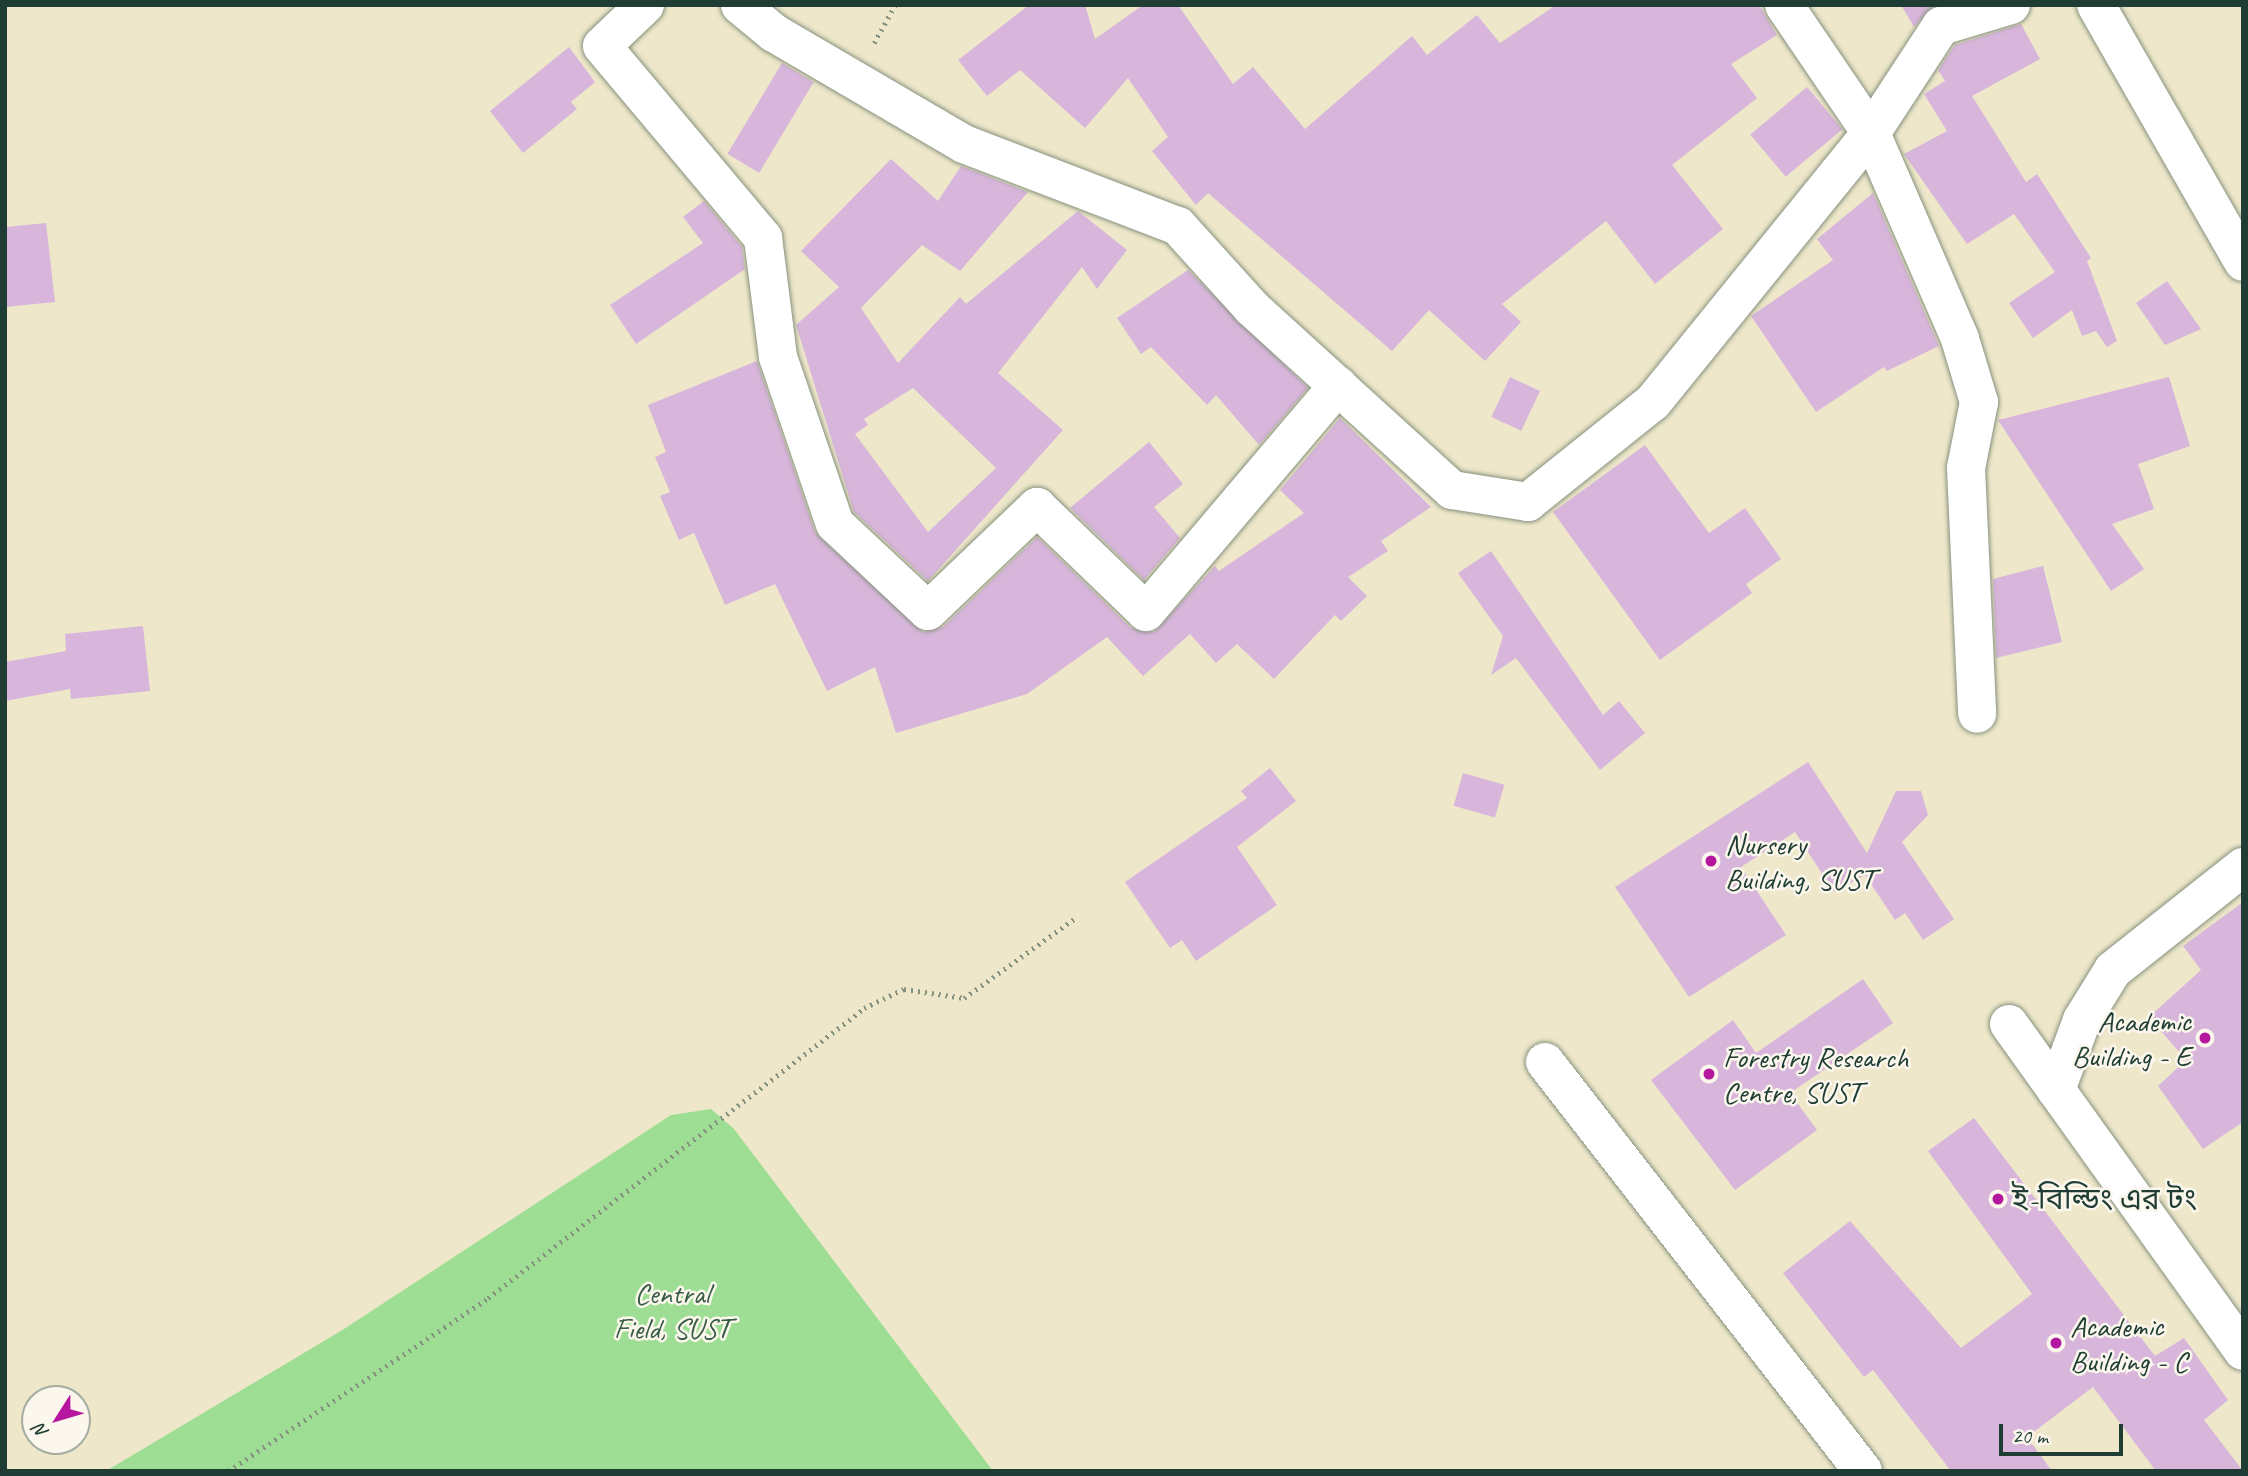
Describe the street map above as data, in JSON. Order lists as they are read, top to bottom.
{
  "parks": ["Central Field, SUST"],
  "places": [
    "Nursery Building, SUST",
    "Academic Building - E",
    "Forestry Research Centre, SUST",
    "ই-বিল্ডিং এর টং",
    "Academic Building - C"
  ],
  "scale_bar": "20 m",
  "north": "bottom left"
}
